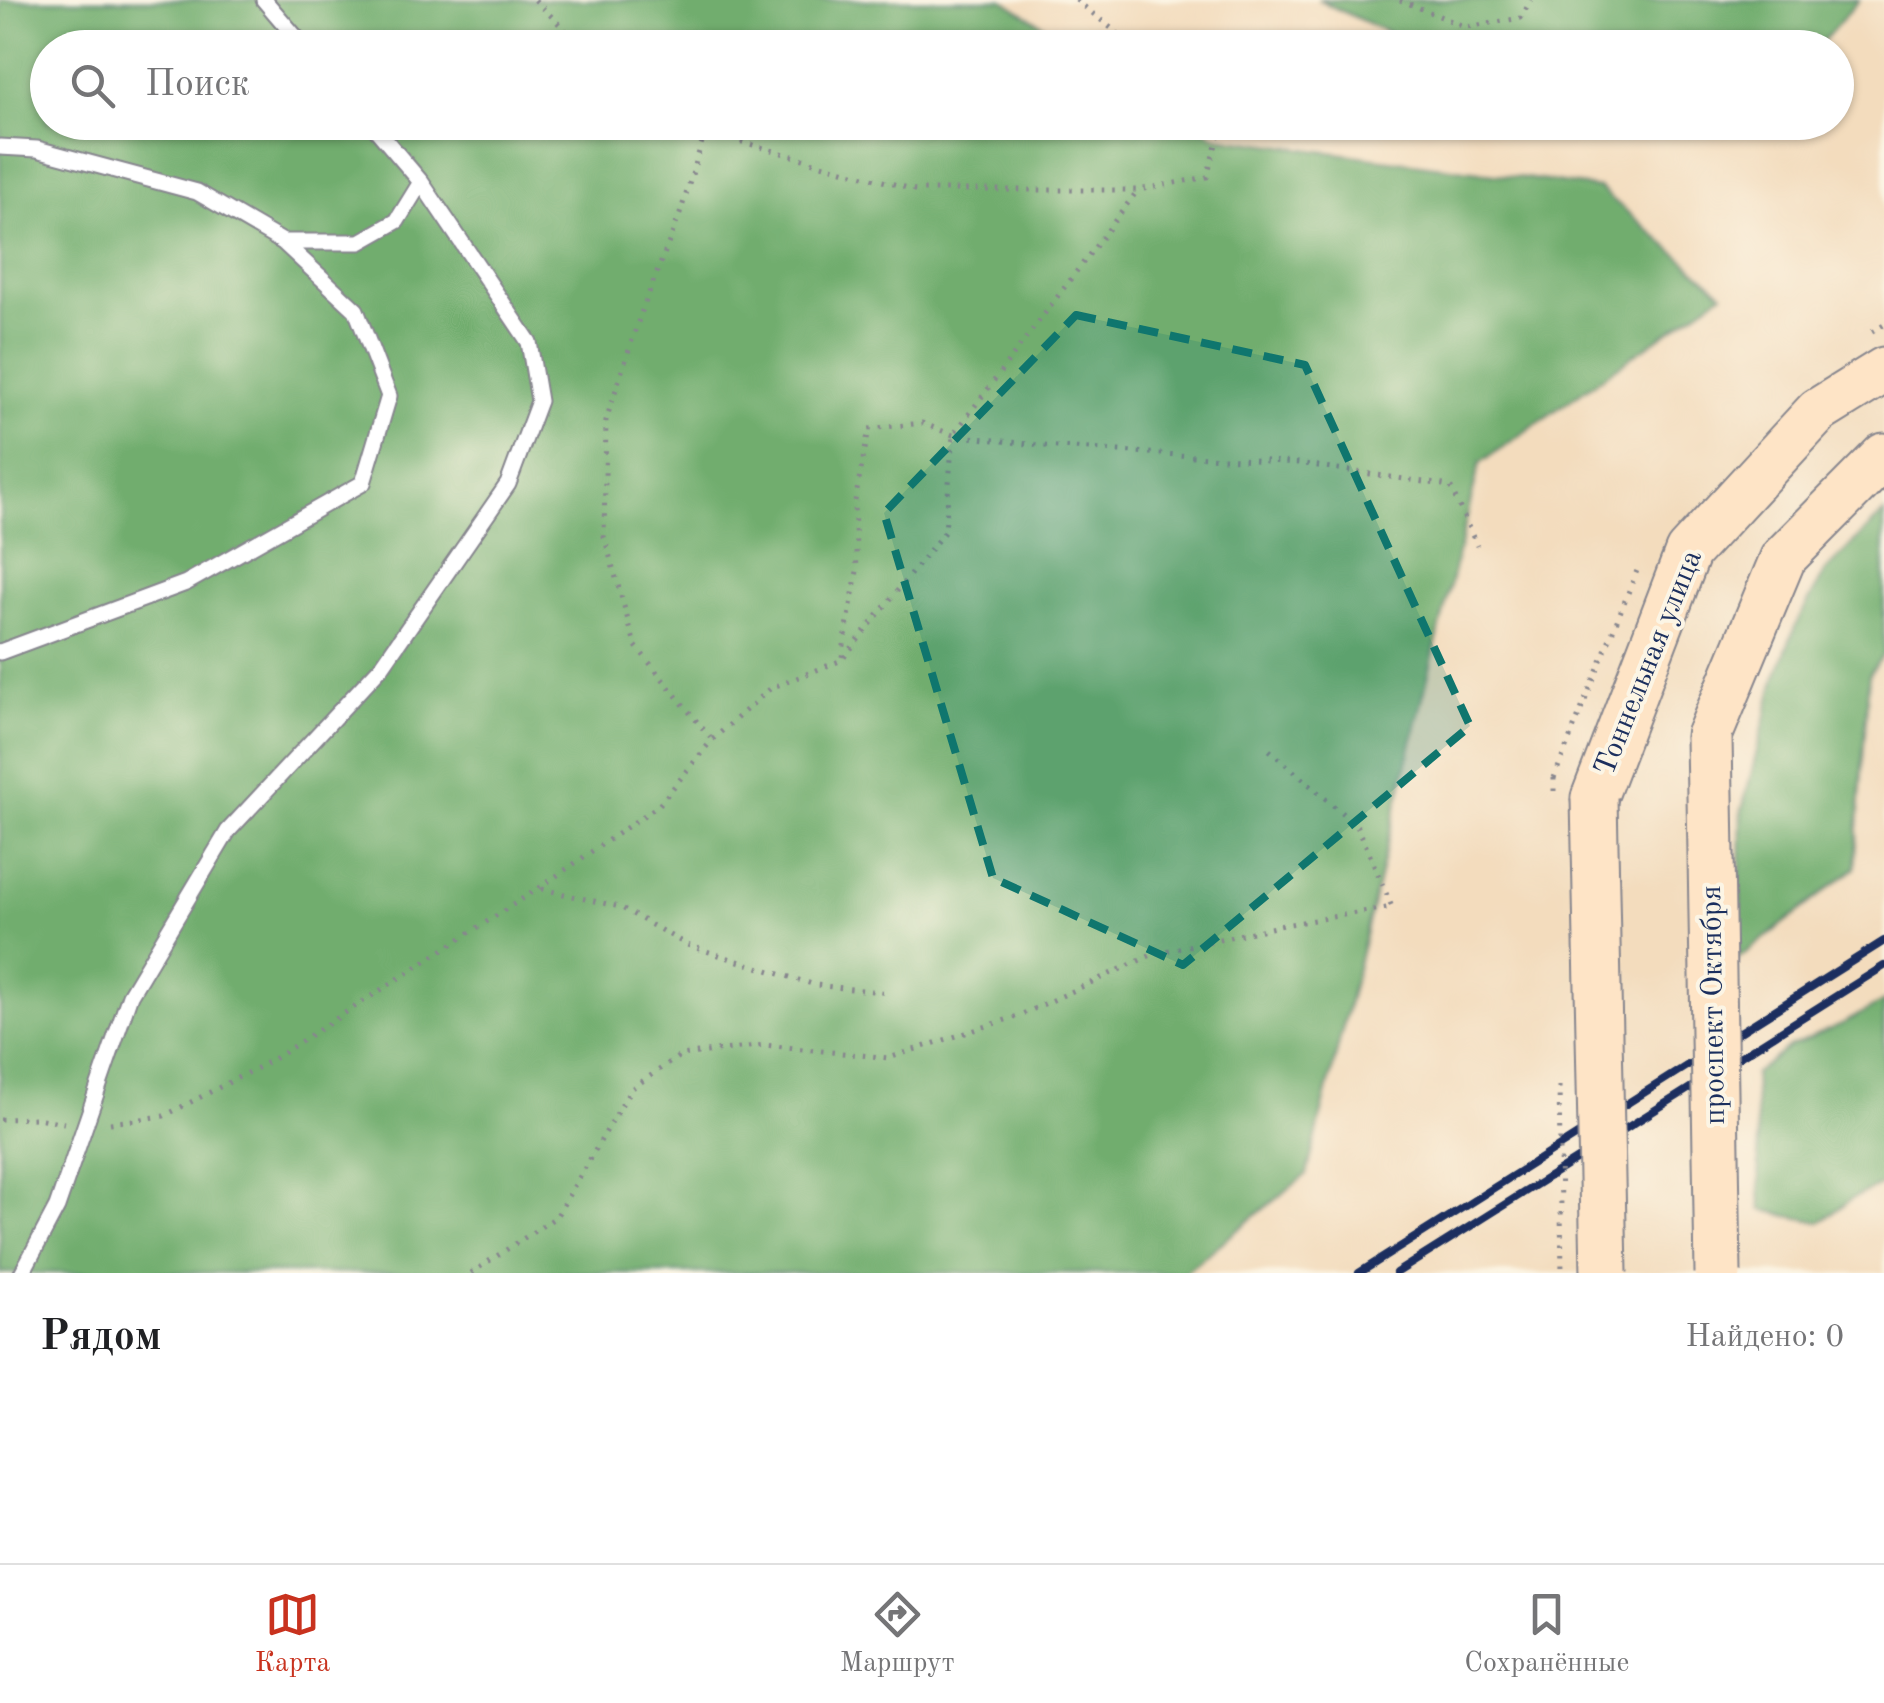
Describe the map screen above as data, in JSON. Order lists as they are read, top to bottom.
{
  "streets": {
    "main road": ["Тоннельная улица", "проспект Октября"]
  },
  "page": {
    "search": "Поиск",
    "heading": ["Рядом", "Найдено: 0"],
    "nav": ["Карта", "Маршрут", "Сохранённые"]
  }
}
